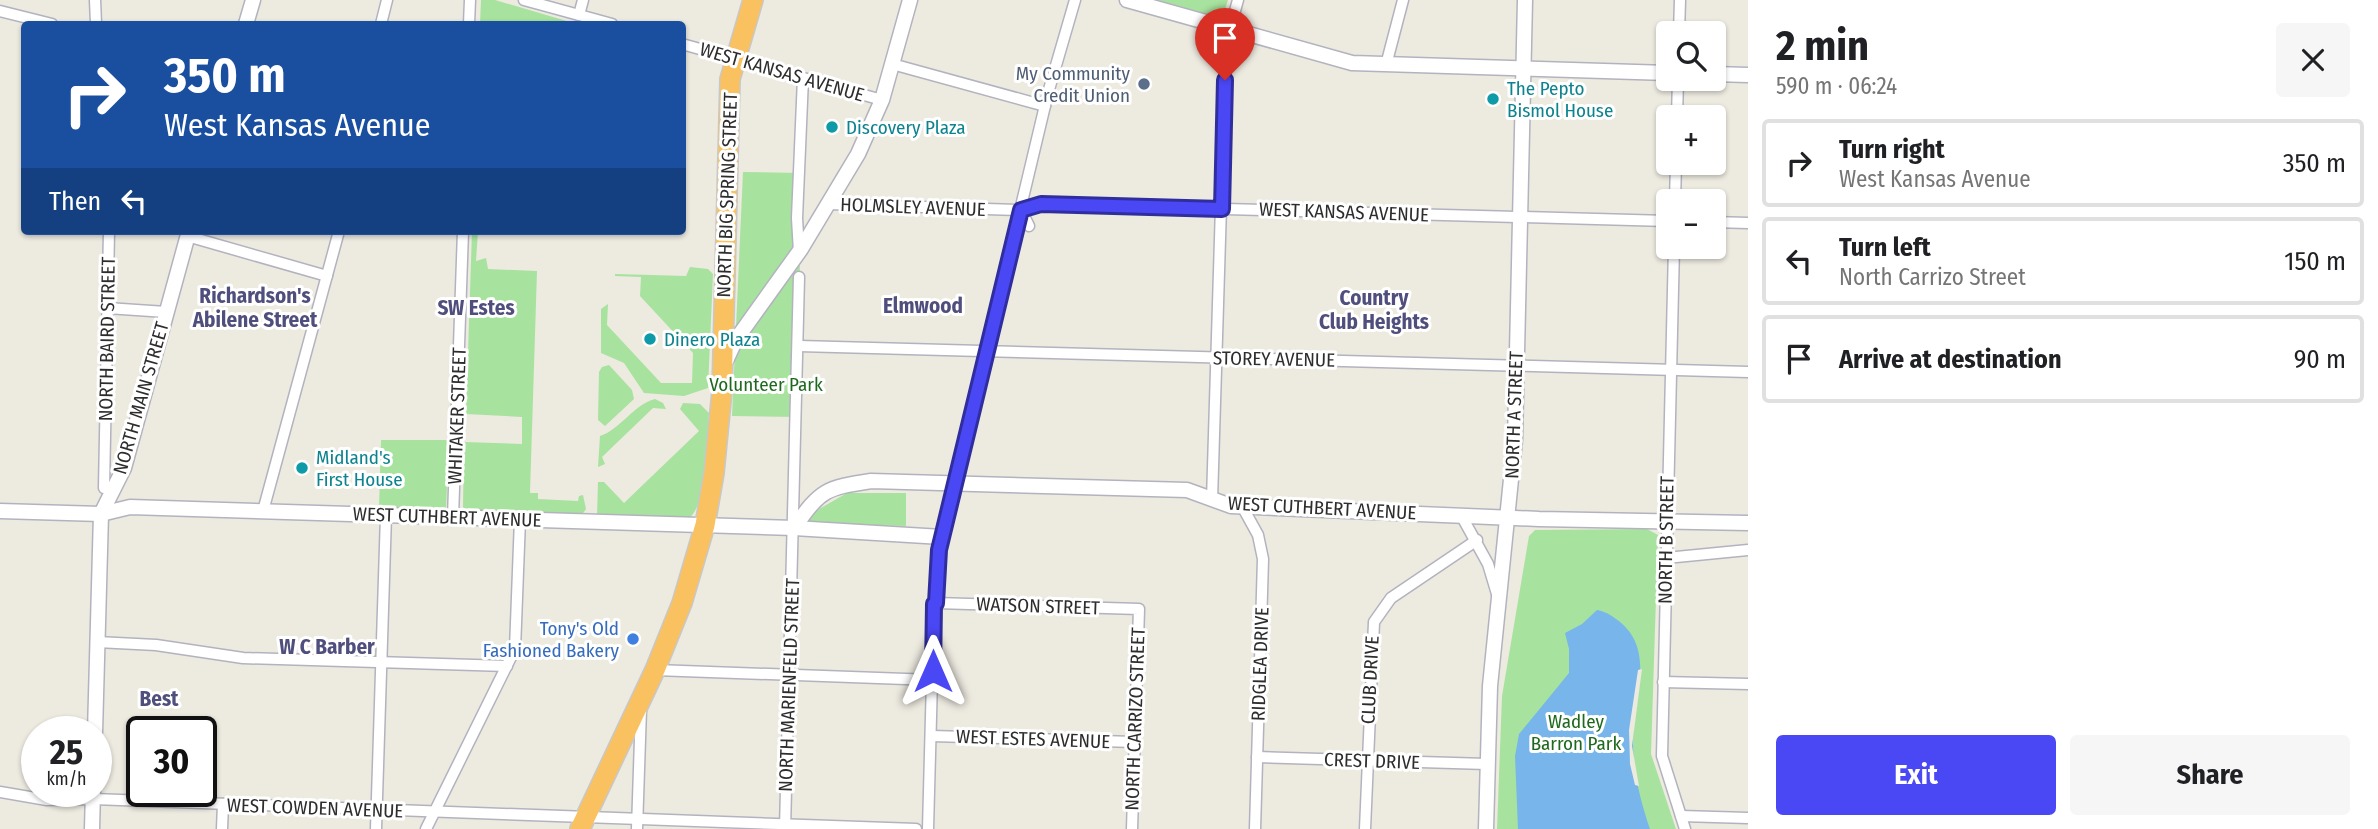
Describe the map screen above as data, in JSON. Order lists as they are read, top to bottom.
{
  "streets": {
    "highway": ["NORTH BIG SPRING STREET"],
    "street": [
      "WEST KANSAS AVENUE",
      "HOLMSLEY AVENUE",
      "NORTH BAIRD STREET",
      "STOREY AVENUE",
      "NORTH MAIN STREET",
      "NORTH A STREET",
      "WHITAKER STREET",
      "WEST CUTHBERT AVENUE",
      "NORTH B STREET",
      "WATSON STREET",
      "RIDGLEA DRIVE",
      "CLUB DRIVE",
      "NORTH MARIENFELD STREET",
      "NORTH CARRIZO STREET",
      "WEST ESTES AVENUE",
      "CREST DRIVE",
      "WEST COWDEN AVENUE"
    ]
  },
  "crossings": [
    ["WEST KANSAS AVENUE", "NORTH BIG SPRING STREET"],
    ["WEST KANSAS AVENUE", "HOLMSLEY AVENUE"],
    ["WEST KANSAS AVENUE", "NORTH A STREET"],
    ["NORTH BIG SPRING STREET", "WEST CUTHBERT AVENUE"],
    ["NORTH BIG SPRING STREET", "WEST COWDEN AVENUE"],
    ["STOREY AVENUE", "NORTH A STREET"],
    ["STOREY AVENUE", "NORTH B STREET"],
    ["STOREY AVENUE", "NORTH MARIENFELD STREET"],
    ["NORTH MAIN STREET", "WEST CUTHBERT AVENUE"],
    ["NORTH A STREET", "WEST CUTHBERT AVENUE"],
    ["NORTH A STREET", "CREST DRIVE"],
    ["WHITAKER STREET", "WEST CUTHBERT AVENUE"],
    ["WEST CUTHBERT AVENUE", "NORTH B STREET"],
    ["WEST CUTHBERT AVENUE", "RIDGLEA DRIVE"],
    ["WEST CUTHBERT AVENUE", "NORTH MARIENFELD STREET"],
    ["WATSON STREET", "NORTH CARRIZO STREET"],
    ["RIDGLEA DRIVE", "CREST DRIVE"],
    ["CLUB DRIVE", "CREST DRIVE"],
    ["NORTH MARIENFELD STREET", "WEST COWDEN AVENUE"],
    ["NORTH CARRIZO STREET", "WEST ESTES AVENUE"]
  ],
  "districts": [
    "Richardson's Abilene Street",
    "Country Club Heights",
    "Elmwood",
    "SW Estes",
    "W C Barber",
    "Best"
  ],
  "parks": ["Volunteer Park", "Wadley Barron Park"],
  "places": [
    "My Community Credit Union",
    "The Pepto Bismol House",
    "Discovery Plaza",
    "Dinero Plaza",
    "Midland's First House",
    "Tony's Old Fashioned Bakery"
  ],
  "page": {
    "heading": ["2 min", "590 m · 06:24"],
    "map_buttons": ["+", "−"],
    "turn": ["350 m", "West Kansas Avenue"],
    "list": [
      {
        "name": "Turn right",
        "note": "West Kansas Avenue",
        "value": "350 m"
      },
      {
        "name": "Turn left",
        "note": "North Carrizo Street",
        "value": "150 m"
      },
      {
        "name": "Arrive at destination",
        "value": "90 m"
      }
    ],
    "then": "Then",
    "speed": "25 km/h",
    "limit": "30",
    "buttons": ["Exit", "Share"]
  }
}
